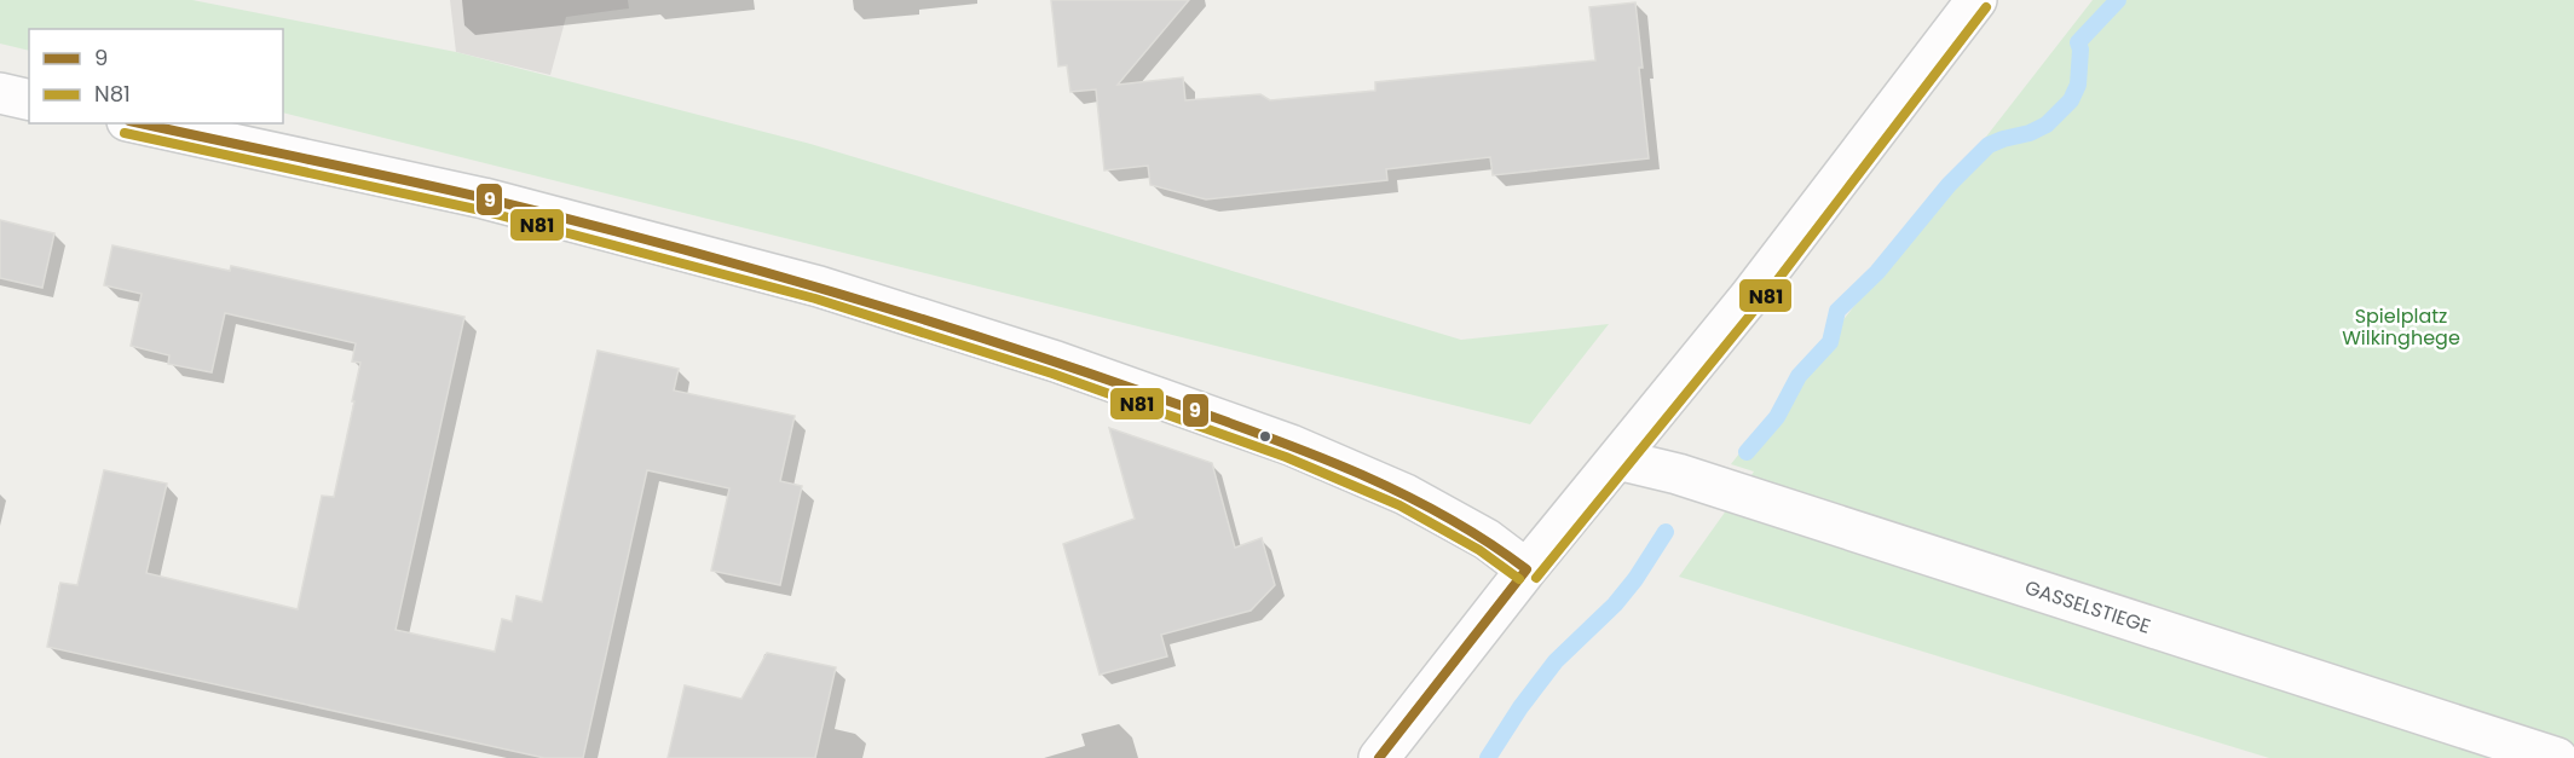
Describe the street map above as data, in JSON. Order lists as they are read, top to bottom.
{
  "streets": {
    "street": ["GASSELSTIEGE"]
  },
  "parks": ["Spielplatz Wilkinghege"],
  "lines": ["transit line N81", "transit line 9"],
  "legend": ["9", "N81"]
}
